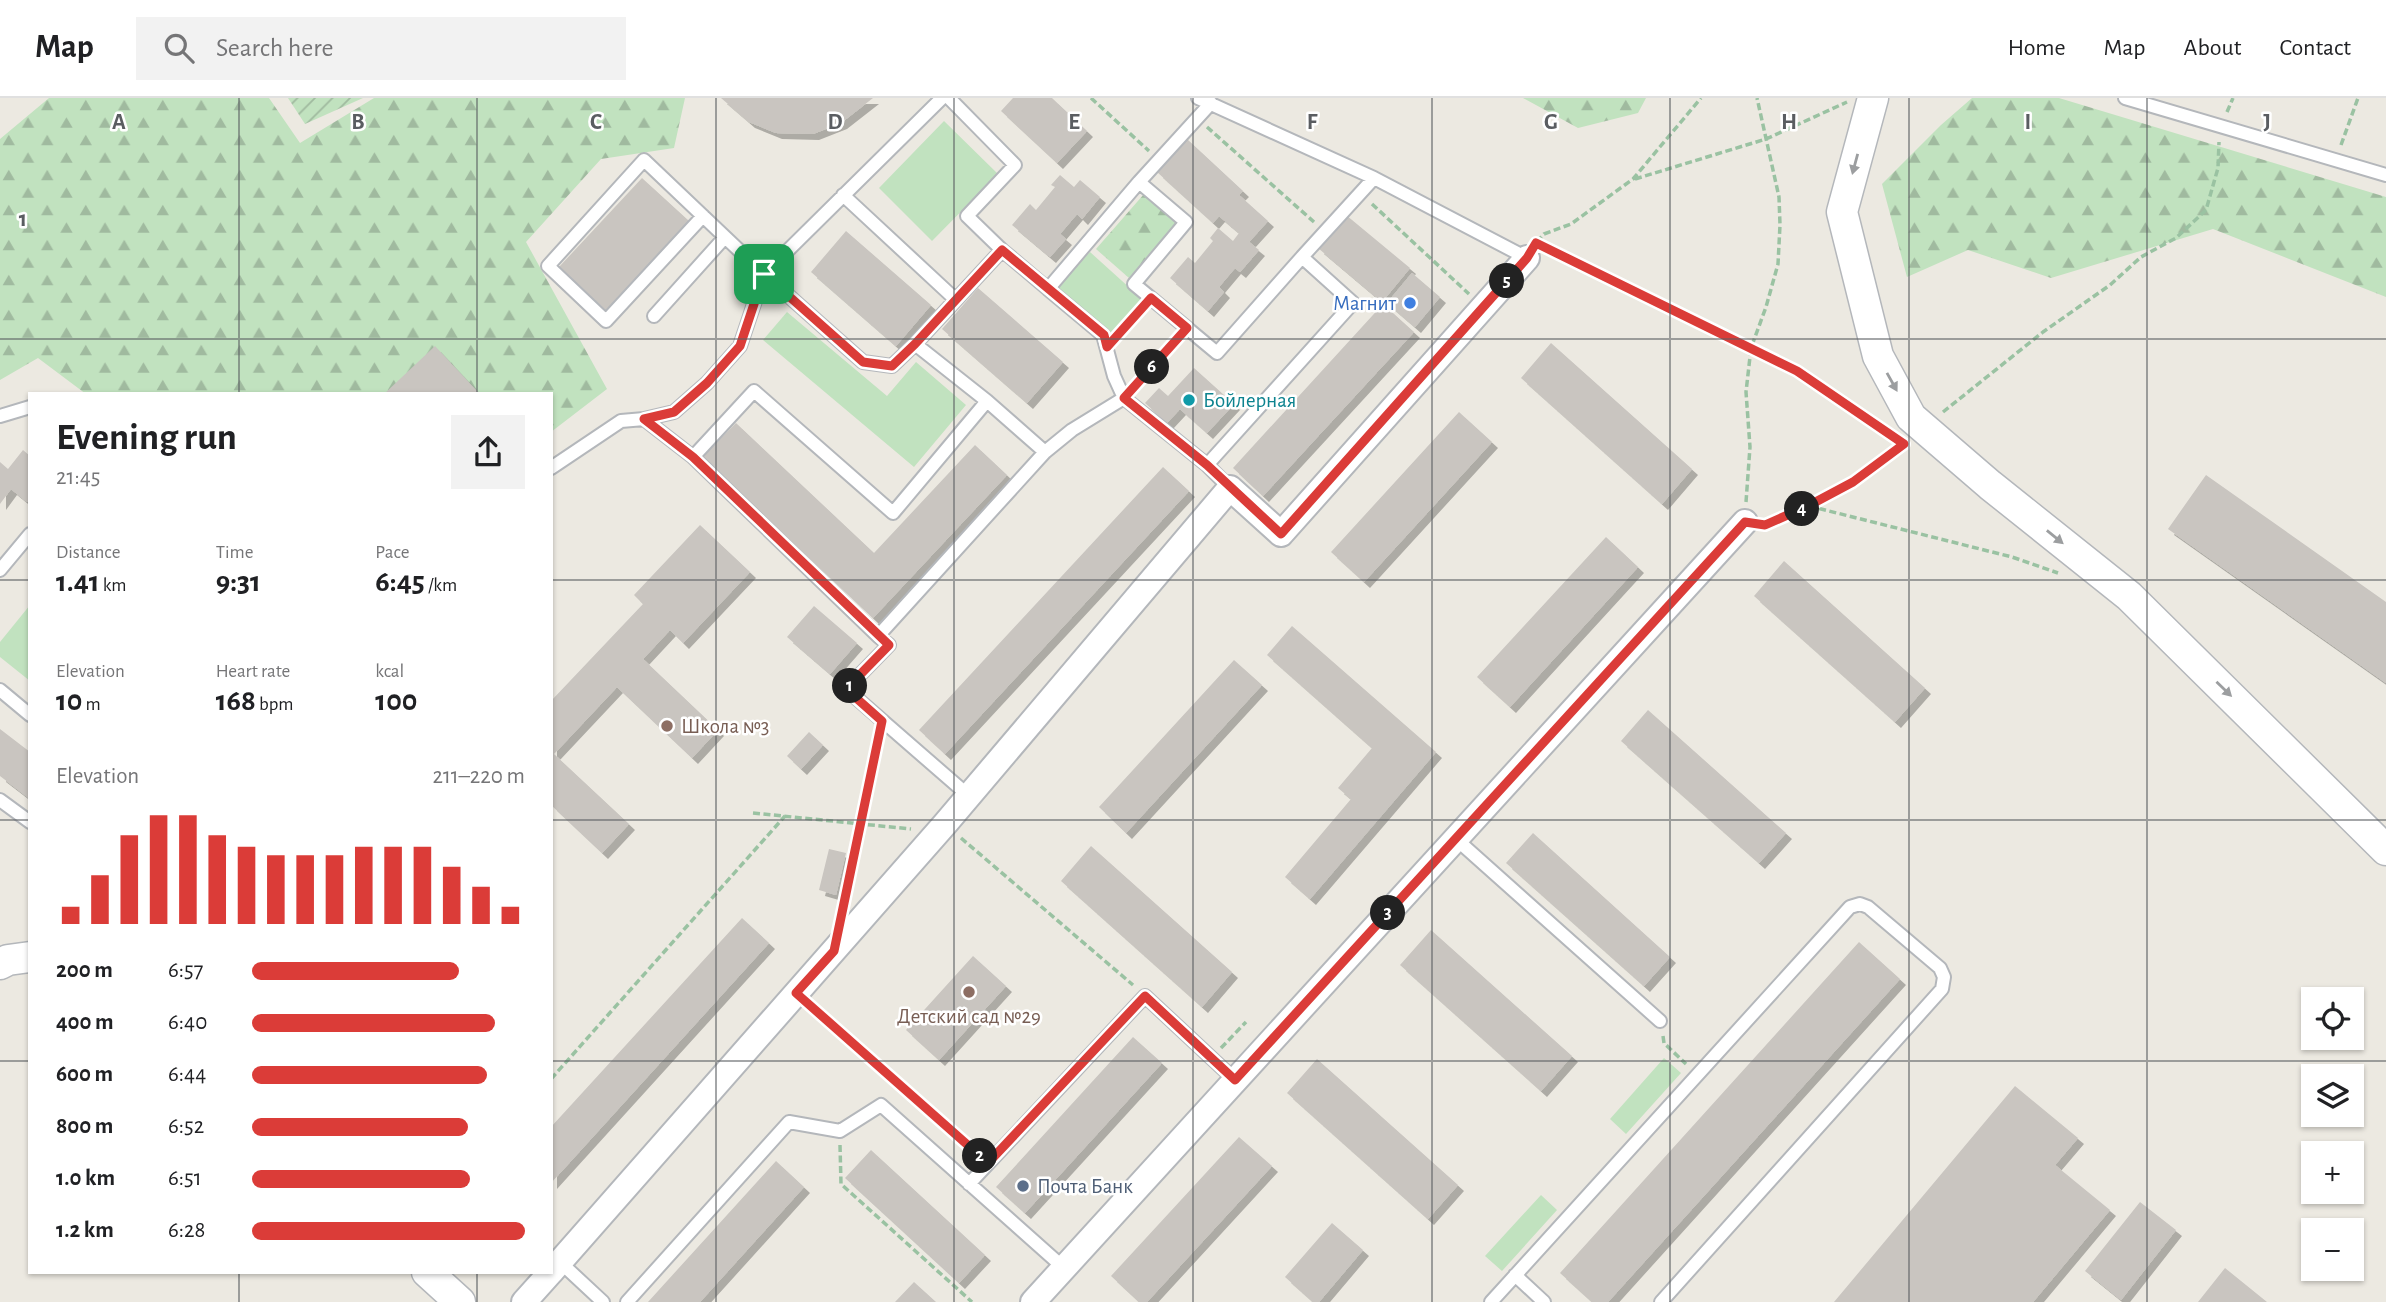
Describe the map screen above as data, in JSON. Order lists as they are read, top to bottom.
{
  "places": [
    "Магнит",
    "Бойлерная",
    "Школа №3",
    "Детский сад №29",
    "Почта Банк"
  ],
  "page": {
    "header": "Map",
    "search": "Search here",
    "nav": [
      "Home",
      "Map",
      "About",
      "Contact"
    ],
    "pins": [
      "5",
      "6",
      "4",
      "1",
      "3",
      "2"
    ],
    "heading": ["Evening run", "21:45"],
    "stats": [
      ["Distance", "1.41 km"],
      ["Time", "9:31"],
      ["Pace", "6:45 /km"],
      ["Elevation", "10 m"],
      ["Heart rate", "168 bpm"],
      ["kcal", "100"]
    ],
    "chart": ["Elevation", "211–220 m"],
    "list": [
      {
        "name": "200 m",
        "note": "6:57"
      },
      {
        "name": "400 m",
        "note": "6:40"
      },
      {
        "name": "600 m",
        "note": "6:44"
      },
      {
        "name": "800 m",
        "note": "6:52"
      },
      {
        "name": "1.0 km",
        "note": "6:51"
      },
      {
        "name": "1.2 km",
        "note": "6:28"
      }
    ],
    "map_buttons": ["+", "−"]
  },
  "grid": {
    "columns": [
      "A",
      "B",
      "C",
      "D",
      "E",
      "F",
      "G",
      "H",
      "I",
      "J"
    ],
    "rows": ["1"]
  }
}
